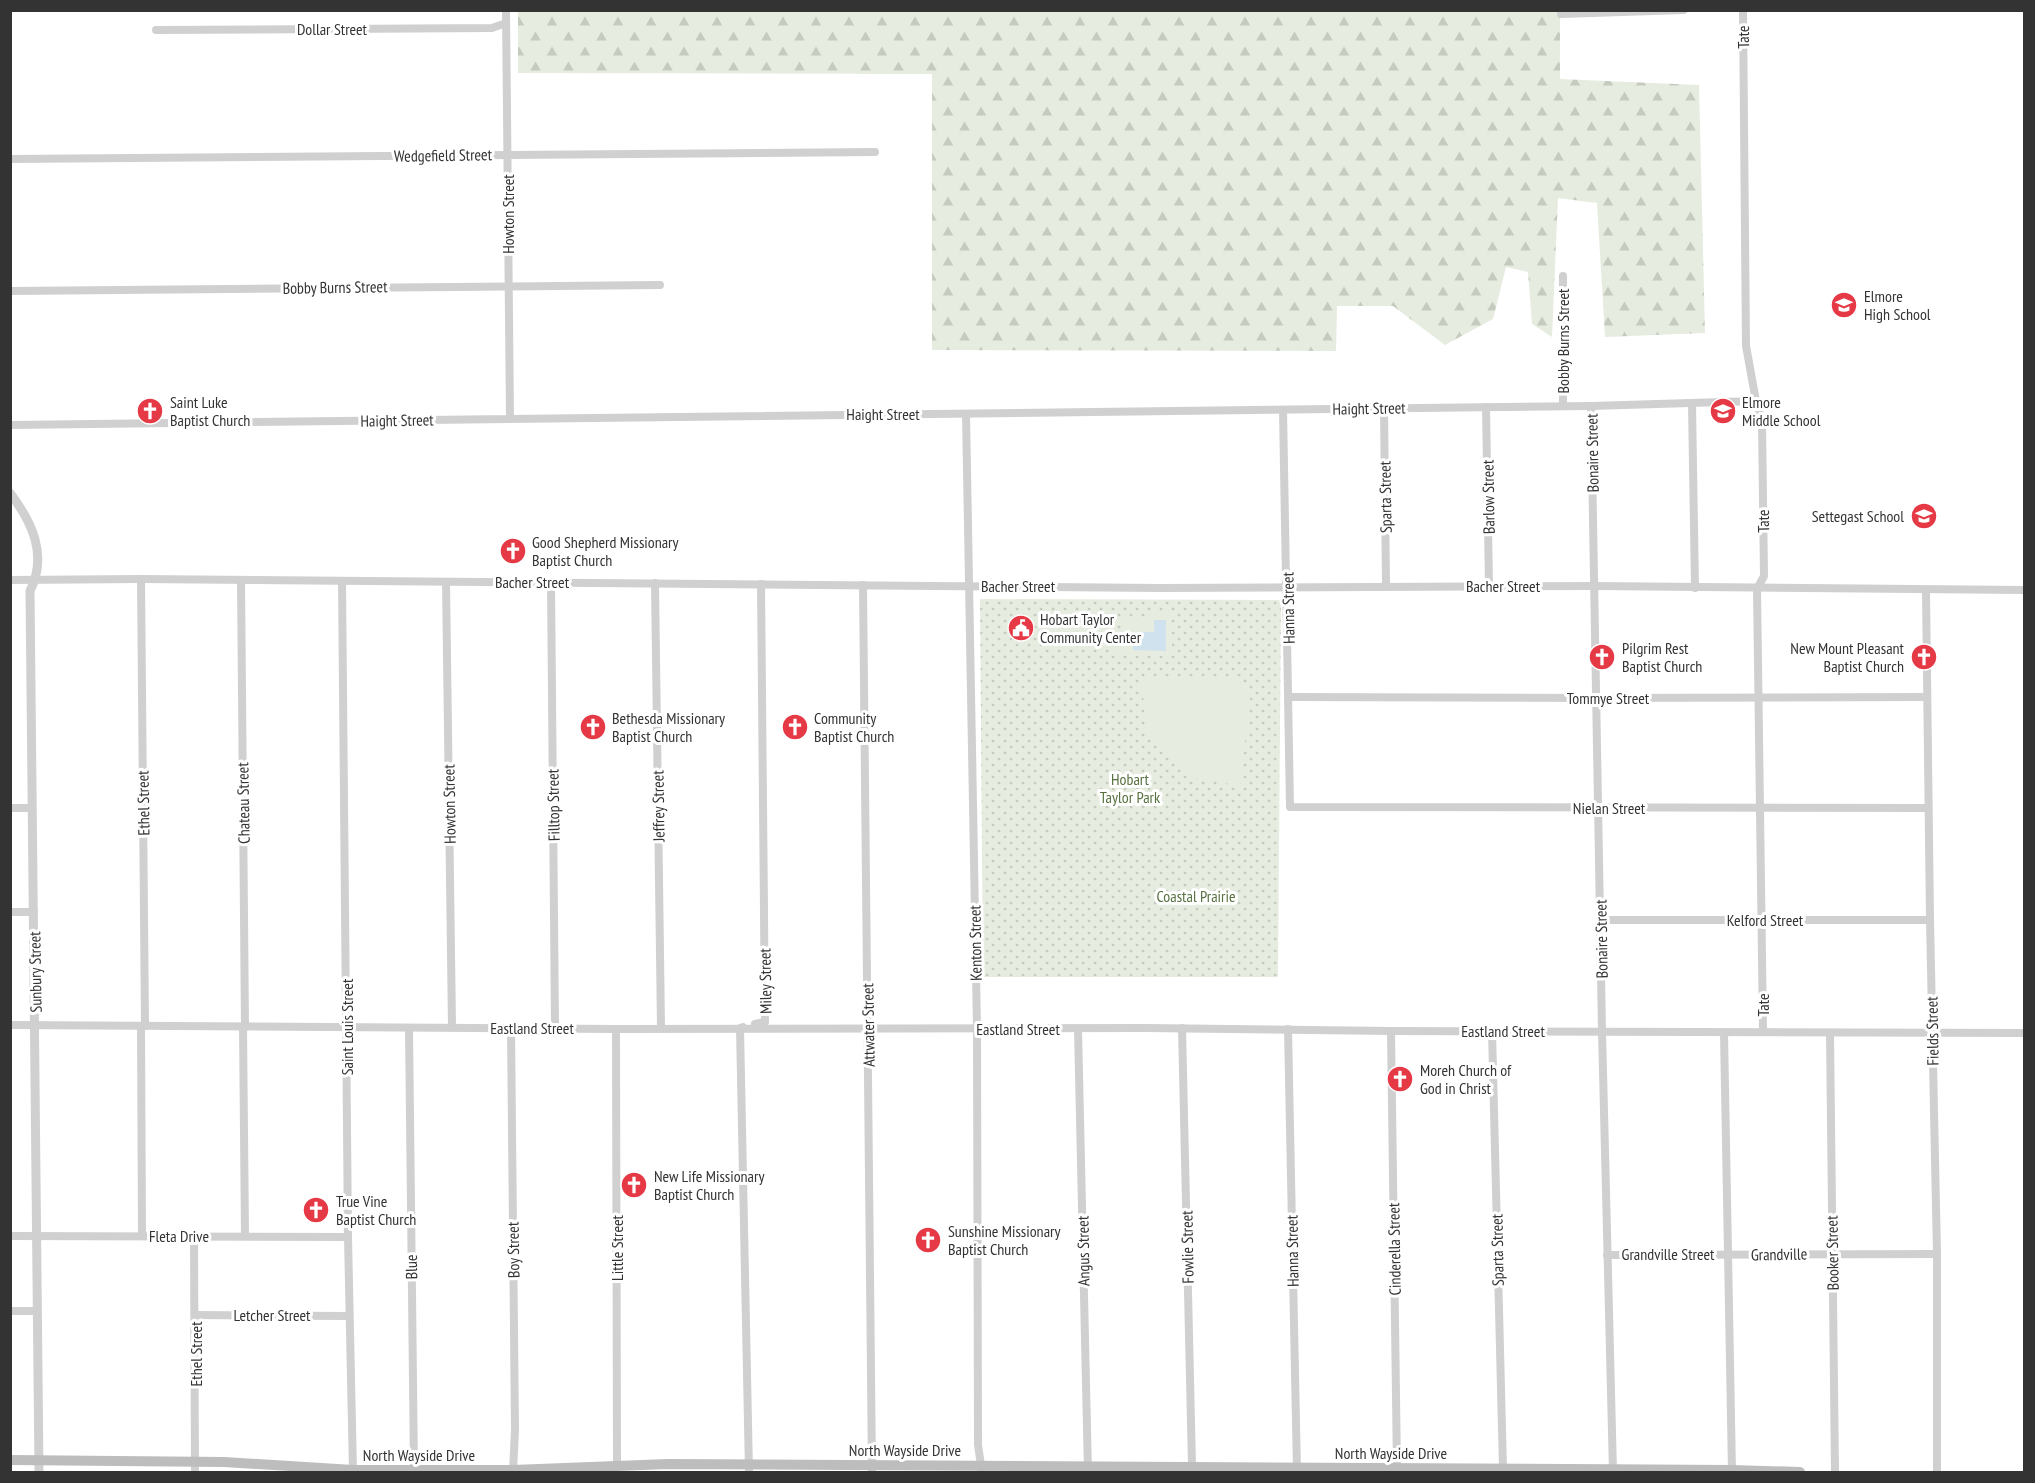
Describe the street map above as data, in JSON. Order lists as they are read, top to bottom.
{
  "streets": {
    "main road": ["North Wayside Drive"],
    "street": [
      "Dollar Street",
      "Tate",
      "Wedgefield Street",
      "Howton Street",
      "Bobby Burns Street",
      "Haight Street",
      "Bonaire Street",
      "Sparta Street",
      "Barlow Street",
      "Bacher Street",
      "Hanna Street",
      "Tommye Street",
      "Ethel Street",
      "Chateau Street",
      "Filltop Street",
      "Jeffrey Street",
      "Nielan Street",
      "Kelford Street",
      "Kenton Street",
      "Sunbury Street",
      "Miley Street",
      "Attwater Street",
      "Saint Louis Street",
      "Eastland Street",
      "Fields Street",
      "Fleta Drive",
      "Fowlie Street",
      "Little Street",
      "Cinderella Street",
      "Boy Street",
      "Angus Street",
      "Booker Street",
      "Grandville Street",
      "Grandville",
      "Blue",
      "Letcher Street"
    ]
  },
  "crossings": [
    ["Dollar Street", "Howton Street"],
    ["Tate", "Haight Street"],
    ["Tate", "Bacher Street"],
    ["Tate", "Tommye Street"],
    ["Tate", "Nielan Street"],
    ["Tate", "Kelford Street"],
    ["Tate", "Eastland Street"],
    ["Wedgefield Street", "Howton Street"],
    ["Howton Street", "Bobby Burns Street"],
    ["Howton Street", "Haight Street"],
    ["Howton Street", "Bacher Street"],
    ["Howton Street", "Eastland Street"],
    ["Bobby Burns Street", "Haight Street"],
    ["Haight Street", "Bonaire Street"],
    ["Haight Street", "Sparta Street"],
    ["Haight Street", "Barlow Street"],
    ["Haight Street", "Hanna Street"],
    ["Haight Street", "Kenton Street"],
    ["Bonaire Street", "Bacher Street"],
    ["Bonaire Street", "Tommye Street"],
    ["Bonaire Street", "Nielan Street"],
    ["Bonaire Street", "Kelford Street"],
    ["Bonaire Street", "Eastland Street"],
    ["Bonaire Street", "Grandville Street"],
    ["Bonaire Street", "North Wayside Drive"],
    ["Sparta Street", "Bacher Street"],
    ["Sparta Street", "Eastland Street"],
    ["Sparta Street", "North Wayside Drive"],
    ["Barlow Street", "Bacher Street"],
    ["Bacher Street", "Hanna Street"],
    ["Bacher Street", "Ethel Street"],
    ["Bacher Street", "Chateau Street"],
    ["Bacher Street", "Filltop Street"],
    ["Bacher Street", "Jeffrey Street"],
    ["Bacher Street", "Kenton Street"],
    ["Bacher Street", "Sunbury Street"],
    ["Bacher Street", "Miley Street"],
    ["Bacher Street", "Attwater Street"],
    ["Bacher Street", "Saint Louis Street"],
    ["Bacher Street", "Fields Street"],
    ["Hanna Street", "Tommye Street"],
    ["Hanna Street", "Nielan Street"],
    ["Hanna Street", "Eastland Street"],
    ["Hanna Street", "North Wayside Drive"],
    ["Tommye Street", "Fields Street"],
    ["Ethel Street", "Eastland Street"],
    ["Ethel Street", "Fleta Drive"],
    ["Ethel Street", "Letcher Street"],
    ["Ethel Street", "North Wayside Drive"],
    ["Chateau Street", "Eastland Street"],
    ["Chateau Street", "Fleta Drive"],
    ["Filltop Street", "Eastland Street"],
    ["Jeffrey Street", "Eastland Street"],
    ["Nielan Street", "Fields Street"],
    ["Kelford Street", "Fields Street"],
    ["Kenton Street", "Eastland Street"],
    ["Kenton Street", "North Wayside Drive"],
    ["Sunbury Street", "Eastland Street"],
    ["Sunbury Street", "Fleta Drive"],
    ["Sunbury Street", "North Wayside Drive"],
    ["Miley Street", "Eastland Street"],
    ["Miley Street", "North Wayside Drive"],
    ["Attwater Street", "Eastland Street"],
    ["Attwater Street", "North Wayside Drive"],
    ["Saint Louis Street", "Eastland Street"],
    ["Saint Louis Street", "Fleta Drive"],
    ["Saint Louis Street", "Letcher Street"],
    ["Saint Louis Street", "North Wayside Drive"],
    ["Eastland Street", "Fields Street"],
    ["Eastland Street", "Fowlie Street"],
    ["Eastland Street", "Little Street"],
    ["Eastland Street", "Cinderella Street"],
    ["Eastland Street", "Boy Street"],
    ["Eastland Street", "Angus Street"],
    ["Eastland Street", "Booker Street"],
    ["Eastland Street", "Blue"],
    ["Fields Street", "Grandville"],
    ["Fowlie Street", "North Wayside Drive"],
    ["Little Street", "North Wayside Drive"],
    ["Cinderella Street", "North Wayside Drive"],
    ["Boy Street", "North Wayside Drive"],
    ["Angus Street", "North Wayside Drive"],
    ["Booker Street", "Grandville"],
    ["Grandville Street", "Grandville"],
    ["Blue", "North Wayside Drive"]
  ],
  "parks": ["Hobart Taylor Park", "Coastal Prairie"],
  "places": {
    "school or university": ["Elmore High School", "Elmore Middle School", "Settegast School"],
    "church": [
      "Saint Luke Baptist Church",
      "Good Shepherd Missionary Baptist Church",
      "Pilgrim Rest Baptist Church",
      "New Mount Pleasant Baptist Church",
      "Bethesda Missionary Baptist Church",
      "Community Baptist Church",
      "Moreh Church of God in Christ",
      "New Life Missionary Baptist Church",
      "True Vine Baptist Church",
      "Sunshine Missionary Baptist Church"
    ],
    "public building": ["Hobart Taylor Community Center"]
  }
}
